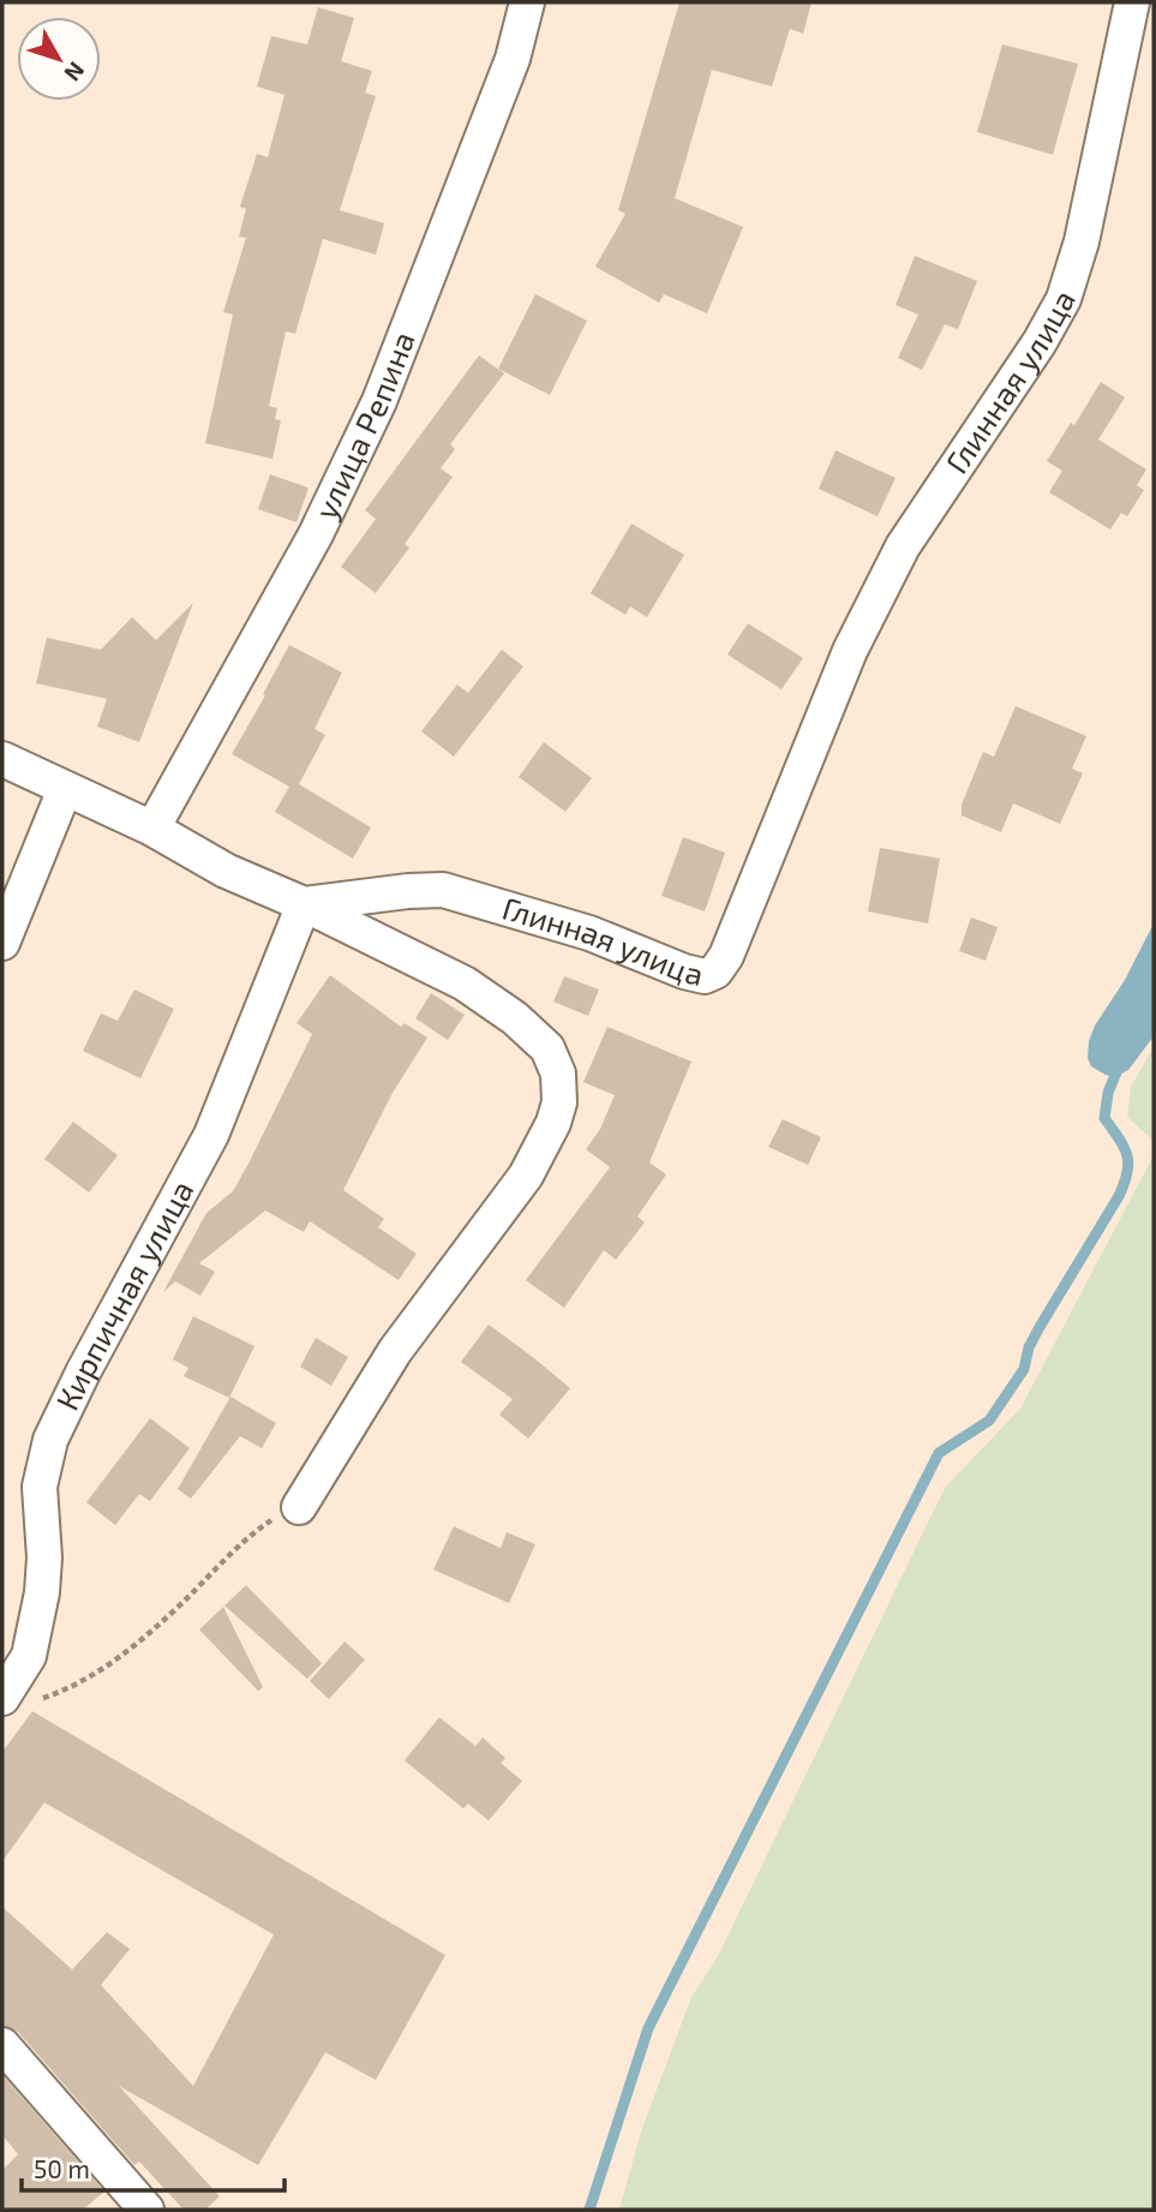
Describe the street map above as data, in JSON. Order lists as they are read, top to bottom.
{
  "streets": {
    "street": ["Глинная улица", "улица Репина", "Кирпичная улица"]
  },
  "crossings": [
    ["Глинная улица", "Кирпичная улица"]
  ],
  "scale_bar": "50 m",
  "north": "bottom right"
}
